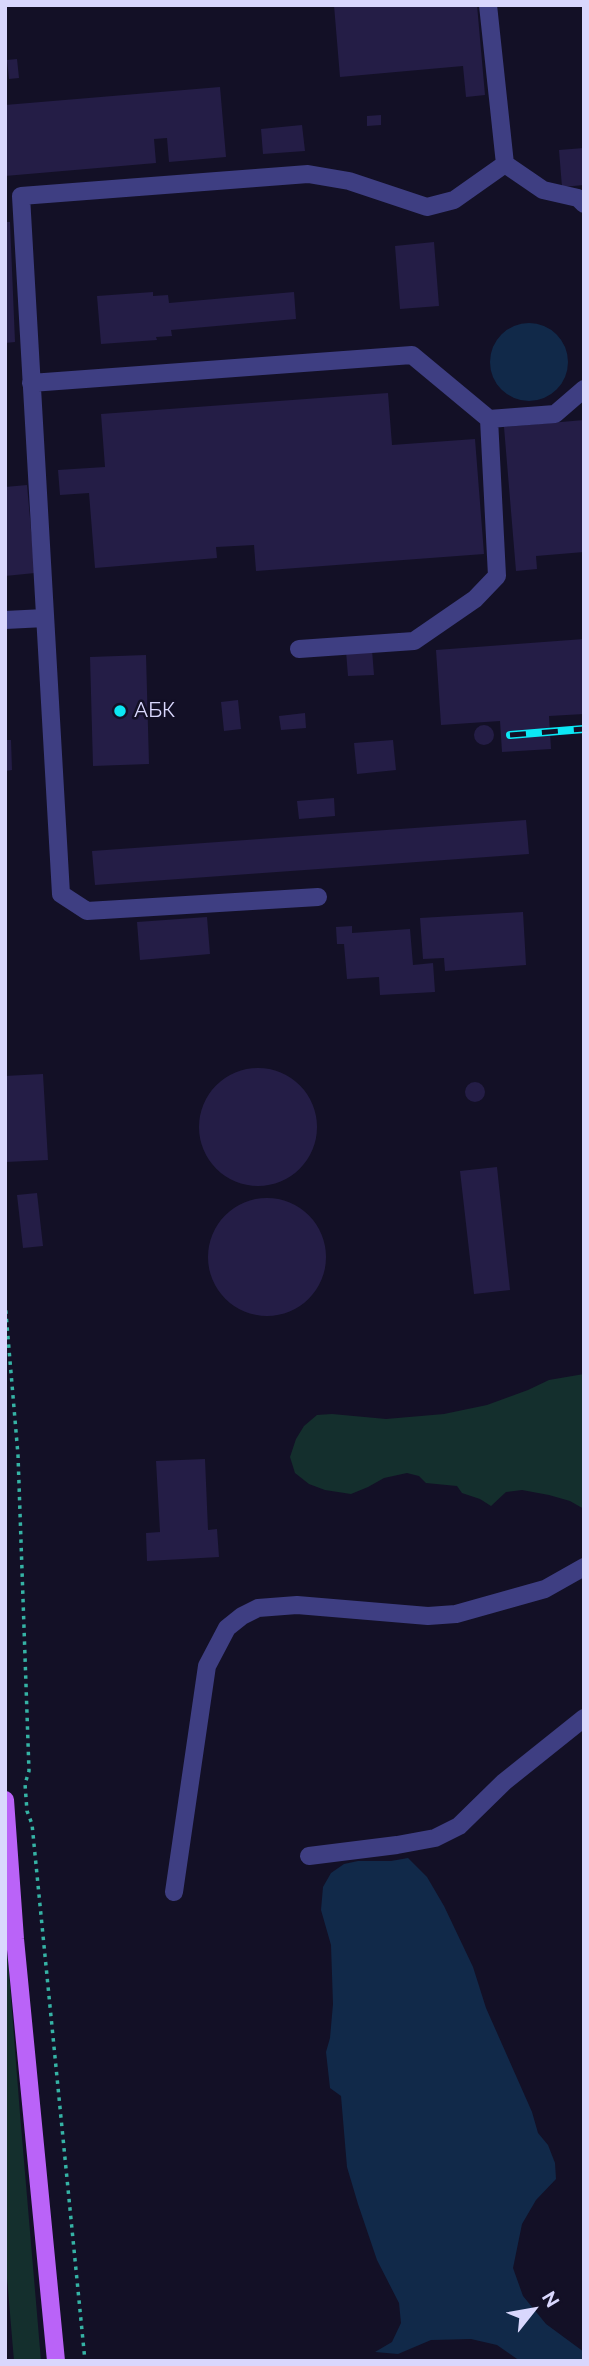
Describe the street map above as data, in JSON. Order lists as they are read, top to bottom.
{
  "places": ["АБК"],
  "north": "top right"
}
